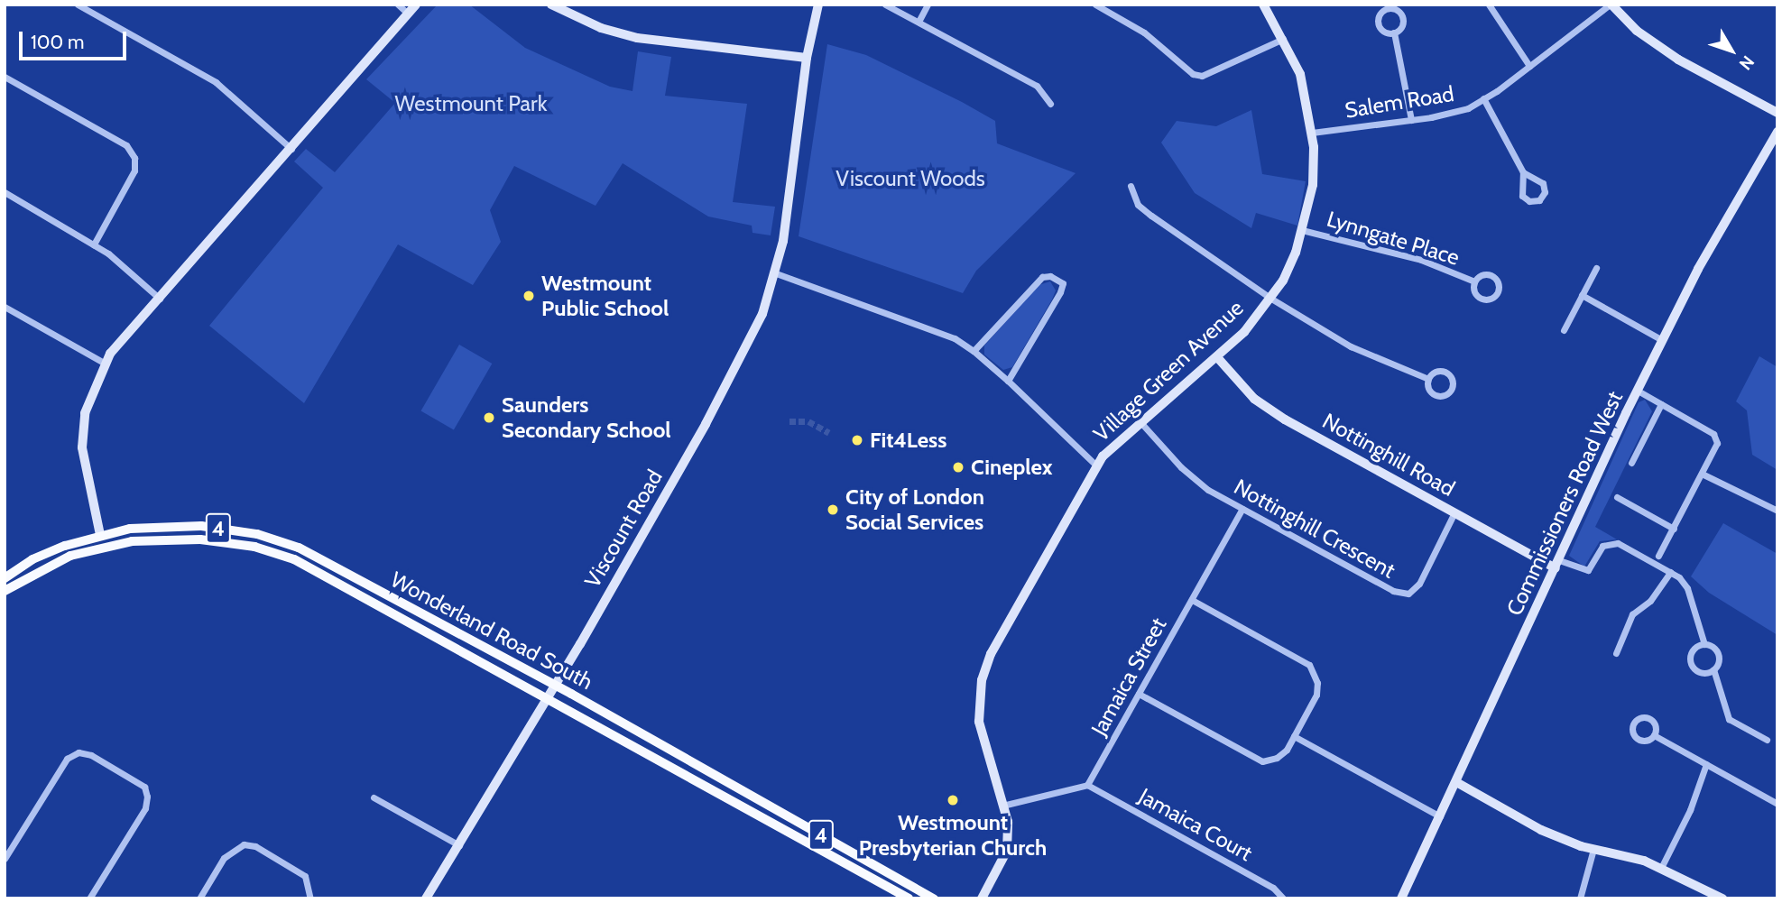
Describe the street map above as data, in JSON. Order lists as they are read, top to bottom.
{
  "streets": {
    "main road": ["4", "Wonderland Road South"],
    "street": [
      "Salem Road",
      "Lynngate Place",
      "Village Green Avenue",
      "Nottinghill Road",
      "Commissioners Road West",
      "Viscount Road",
      "Nottinghill Crescent",
      "Jamaica Street",
      "Jamaica Court"
    ]
  },
  "crossings": [
    ["Salem Road", "Village Green Avenue"],
    ["Lynngate Place", "Village Green Avenue"],
    ["Village Green Avenue", "Nottinghill Road"],
    ["Village Green Avenue", "Nottinghill Crescent"],
    ["Nottinghill Road", "Commissioners Road West"],
    ["Nottinghill Road", "Nottinghill Crescent"],
    ["Viscount Road", "Wonderland Road South"],
    ["Nottinghill Crescent", "Jamaica Street"],
    ["Jamaica Street", "Jamaica Court"]
  ],
  "parks": ["Westmount Park", "Viscount Woods"],
  "places": [
    "Westmount Public School",
    "Saunders Secondary School",
    "Fit4Less",
    "Cineplex",
    "City of London Social Services",
    "Westmount Presbyterian Church"
  ],
  "scale_bar": "100 m",
  "north": "bottom right"
}
